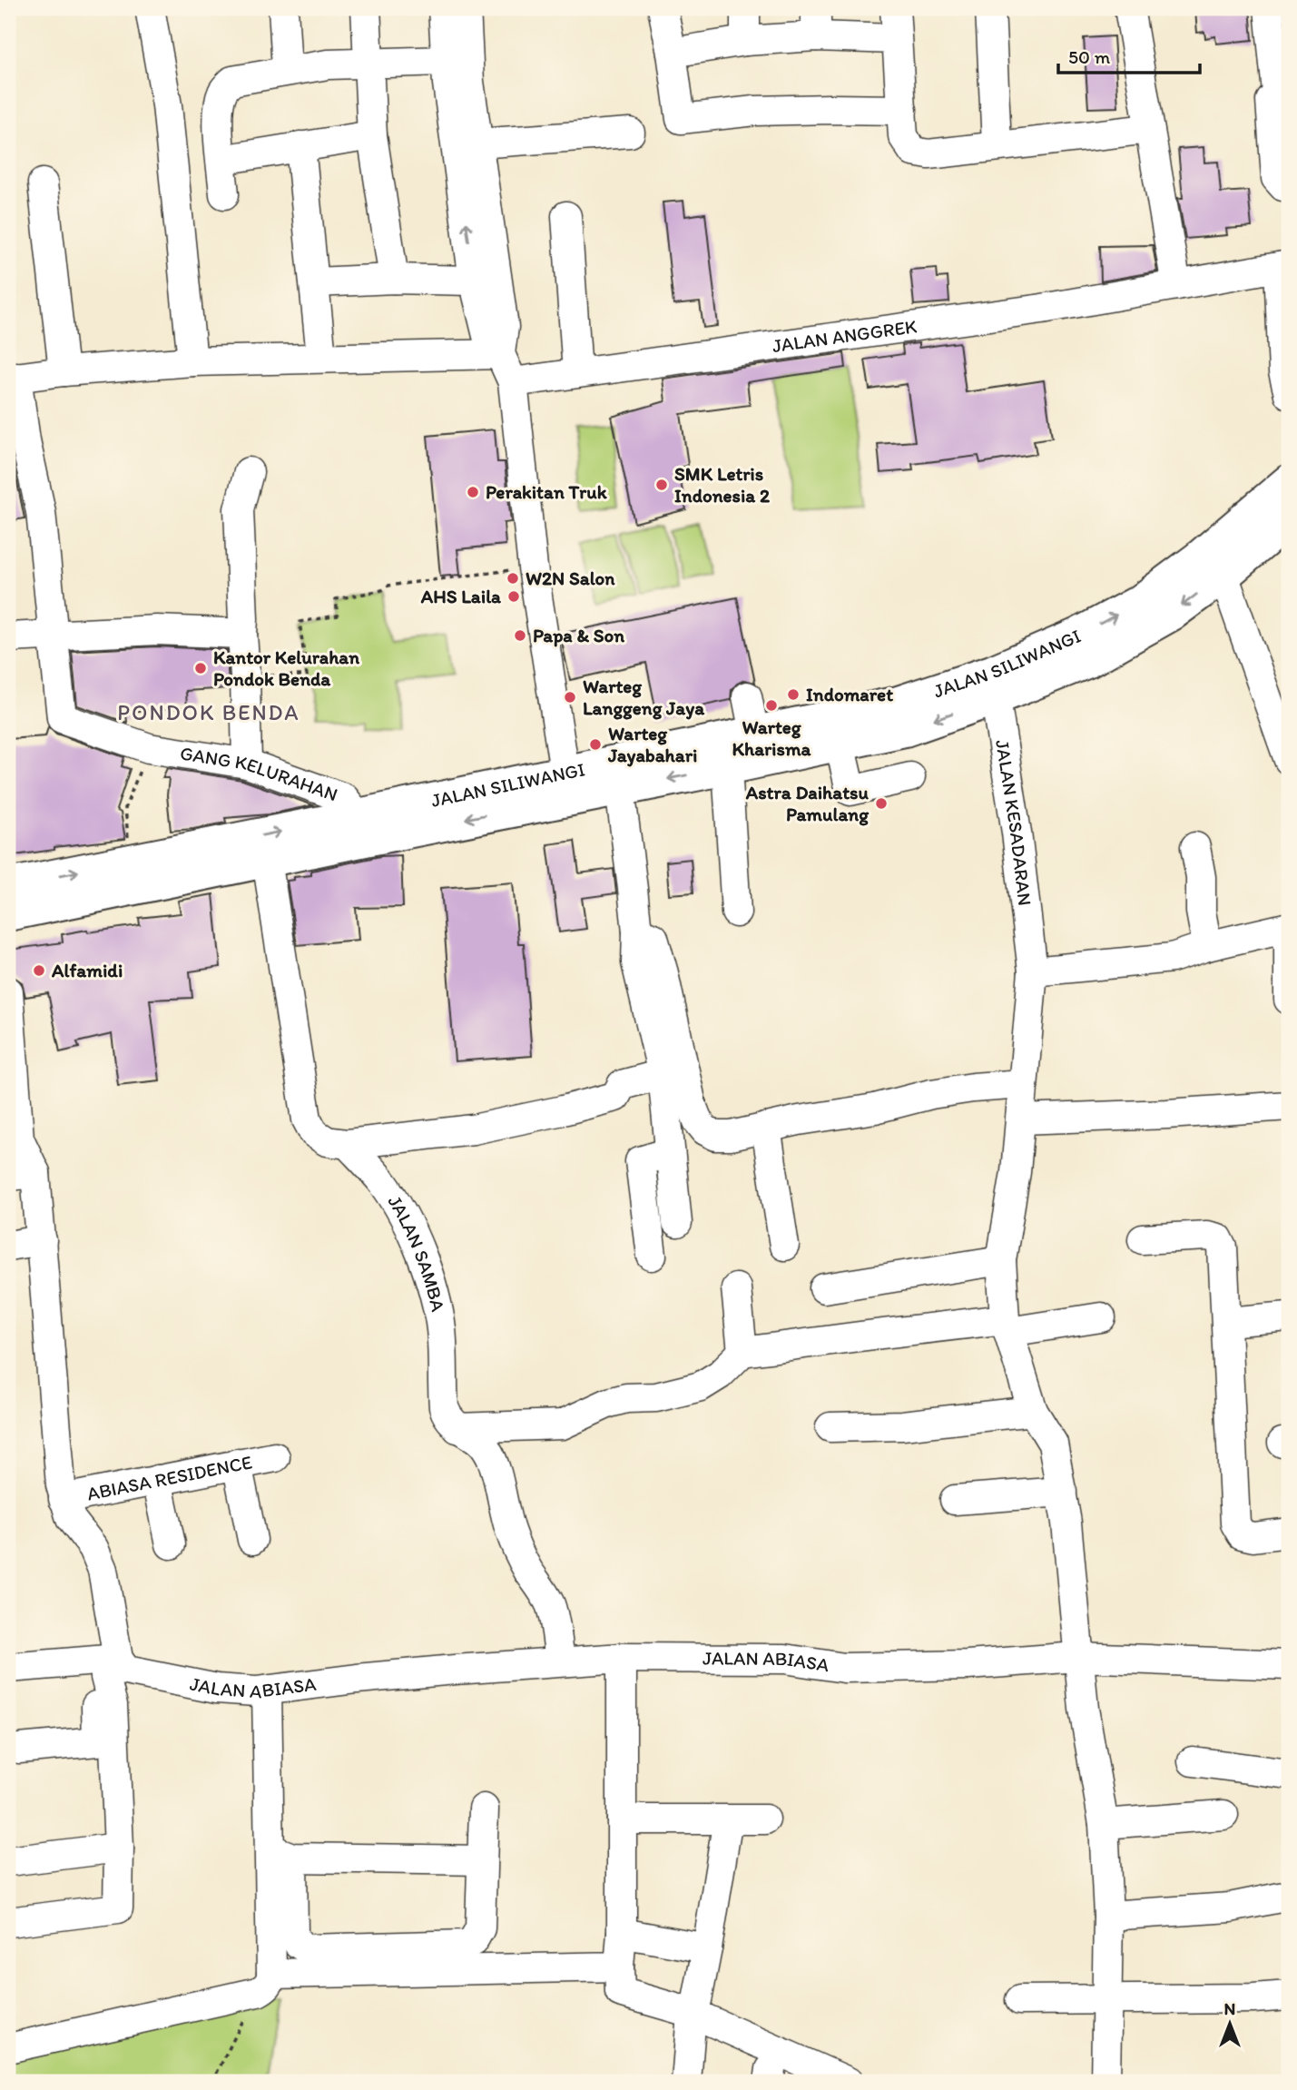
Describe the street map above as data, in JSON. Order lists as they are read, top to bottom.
{
  "streets": {
    "main road": ["JALAN SILIWANGI"],
    "street": [
      "JALAN ANGGREK",
      "GANG KELURAHAN",
      "JALAN KESADARAN",
      "JALAN SAMBA",
      "ABIASA RESIDENCE",
      "JALAN ABIASA"
    ]
  },
  "crossings": [
    ["JALAN SILIWANGI", "GANG KELURAHAN"],
    ["JALAN SILIWANGI", "JALAN KESADARAN"],
    ["JALAN KESADARAN", "JALAN ABIASA"],
    ["JALAN SAMBA", "JALAN ABIASA"]
  ],
  "districts": ["PONDOK BENDA"],
  "places": [
    "SMK Letris Indonesia 2",
    "Perakitan Truk",
    "W2N Salon",
    "AHS Laila",
    "Papa & Son",
    "Kantor Kelurahan Pondok Benda",
    "Indomaret",
    "Warteg Langgeng Jaya",
    "Warteg Kharisma",
    "Warteg Jayabahari",
    "Astra Daihatsu Pamulang",
    "Alfamidi"
  ],
  "scale_bar": "50 m",
  "north": "top"
}
